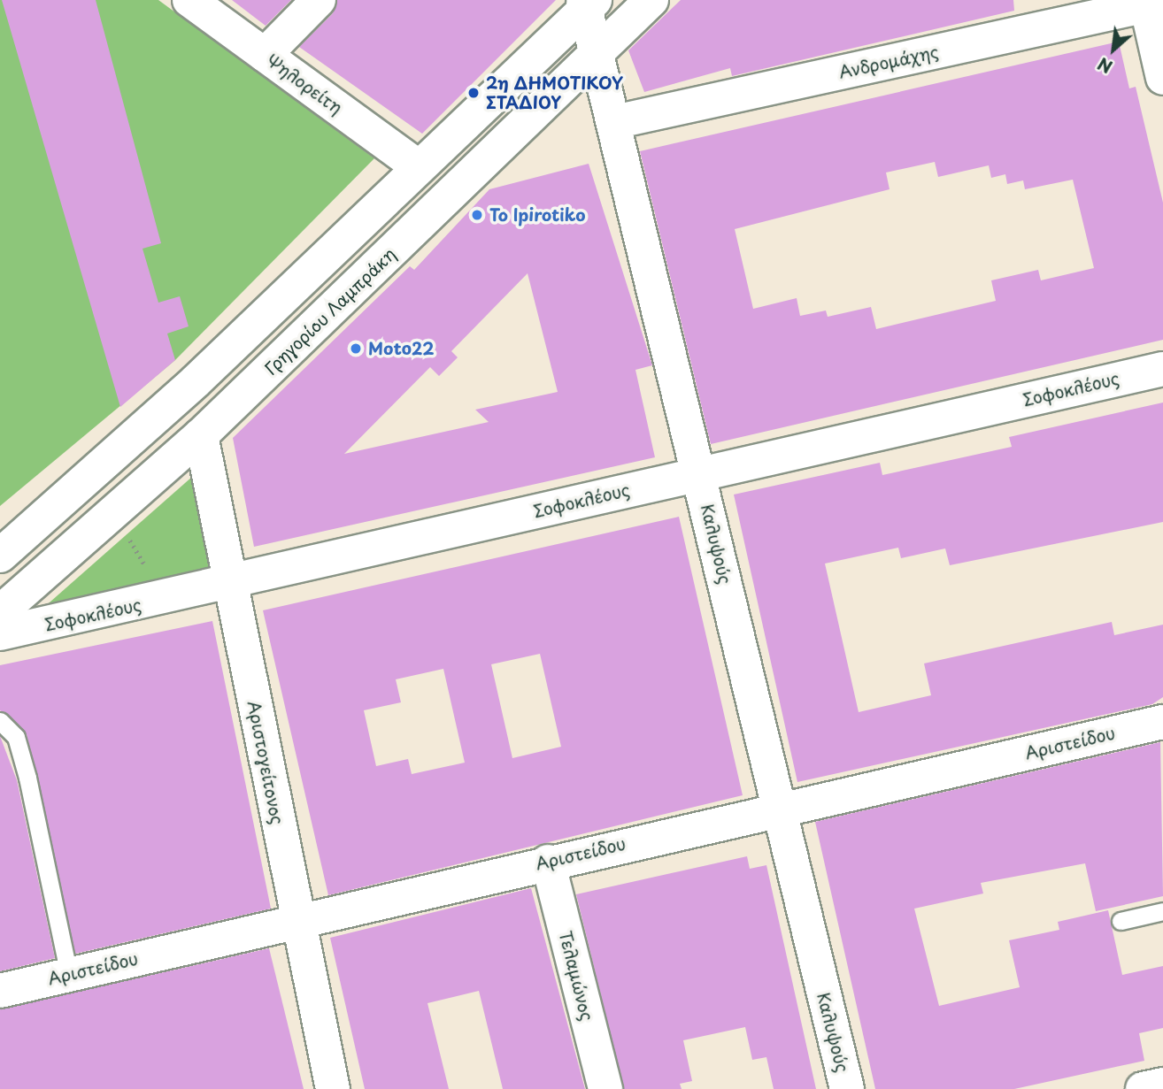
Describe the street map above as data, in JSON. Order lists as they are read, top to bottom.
{
  "streets": {
    "street": [
      "Ανδρομάχης",
      "Ψηλορείτη",
      "Γρηγορίου Λαμπράκη",
      "Σοφοκλέους",
      "Καλυψούς",
      "Αριστείδου",
      "Αριστογείτονος",
      "Τελαμώνος"
    ]
  },
  "crossings": [
    ["Ανδρομάχης", "Καλυψούς"],
    ["Γρηγορίου Λαμπράκη", "Καλυψούς"],
    ["Γρηγορίου Λαμπράκη", "Αριστογείτονος"],
    ["Σοφοκλέους", "Καλυψούς"],
    ["Σοφοκλέους", "Αριστογείτονος"],
    ["Καλυψούς", "Αριστείδου"],
    ["Αριστείδου", "Αριστογείτονος"],
    ["Αριστείδου", "Τελαμώνος"]
  ],
  "places": ["2η ΔΗΜΟΤΙΚΟΥ ΣΤΑΔΙΟΥ", "To Ipirotiko", "Moto22"],
  "north": "bottom left"
}
